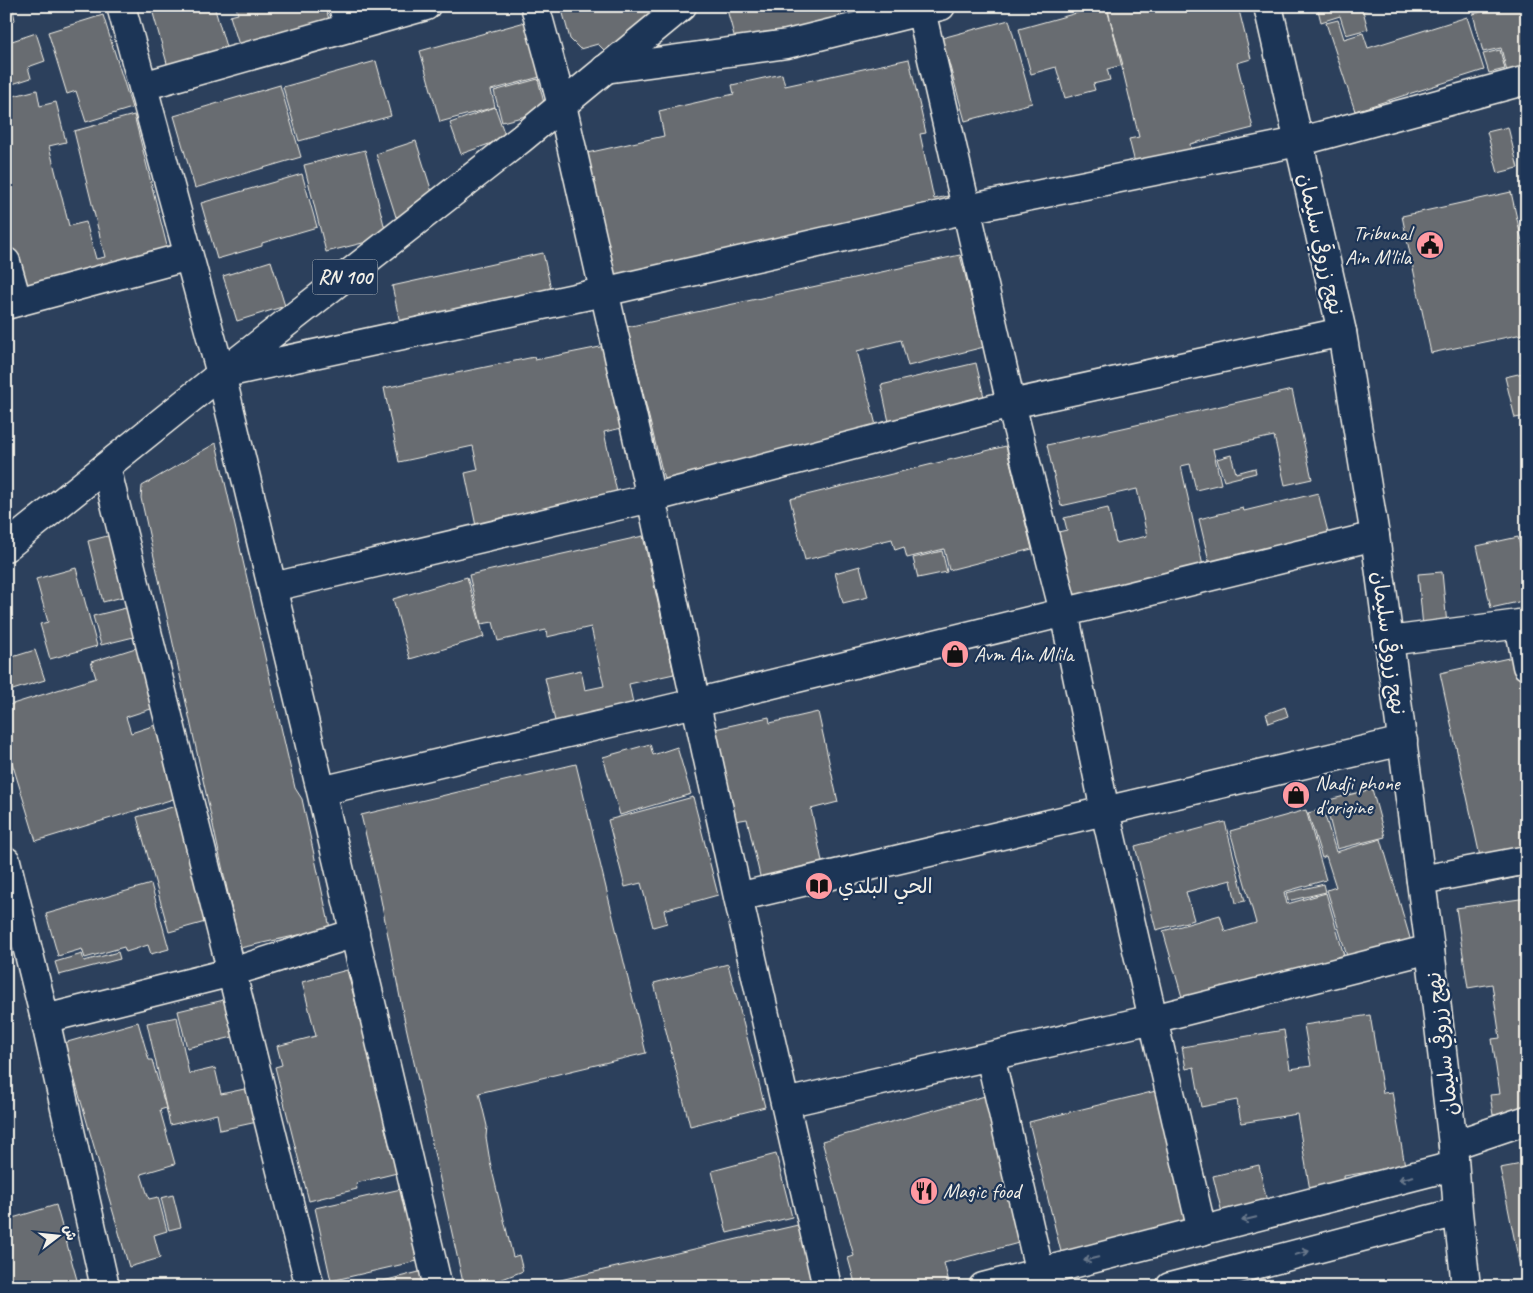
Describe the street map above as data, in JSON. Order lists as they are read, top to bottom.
{
  "streets": {
    "street": ["نهج زروقي سليمان", "RN 100"]
  },
  "places": {
    "public building": ["Tribunal Ain M'lila"],
    "shop": ["Avm Ain Mlila", "Nadji phone d'origine"],
    "library": ["الحي البلدي"],
    "restaurant": ["Magic food"]
  },
  "north": "right"
}
